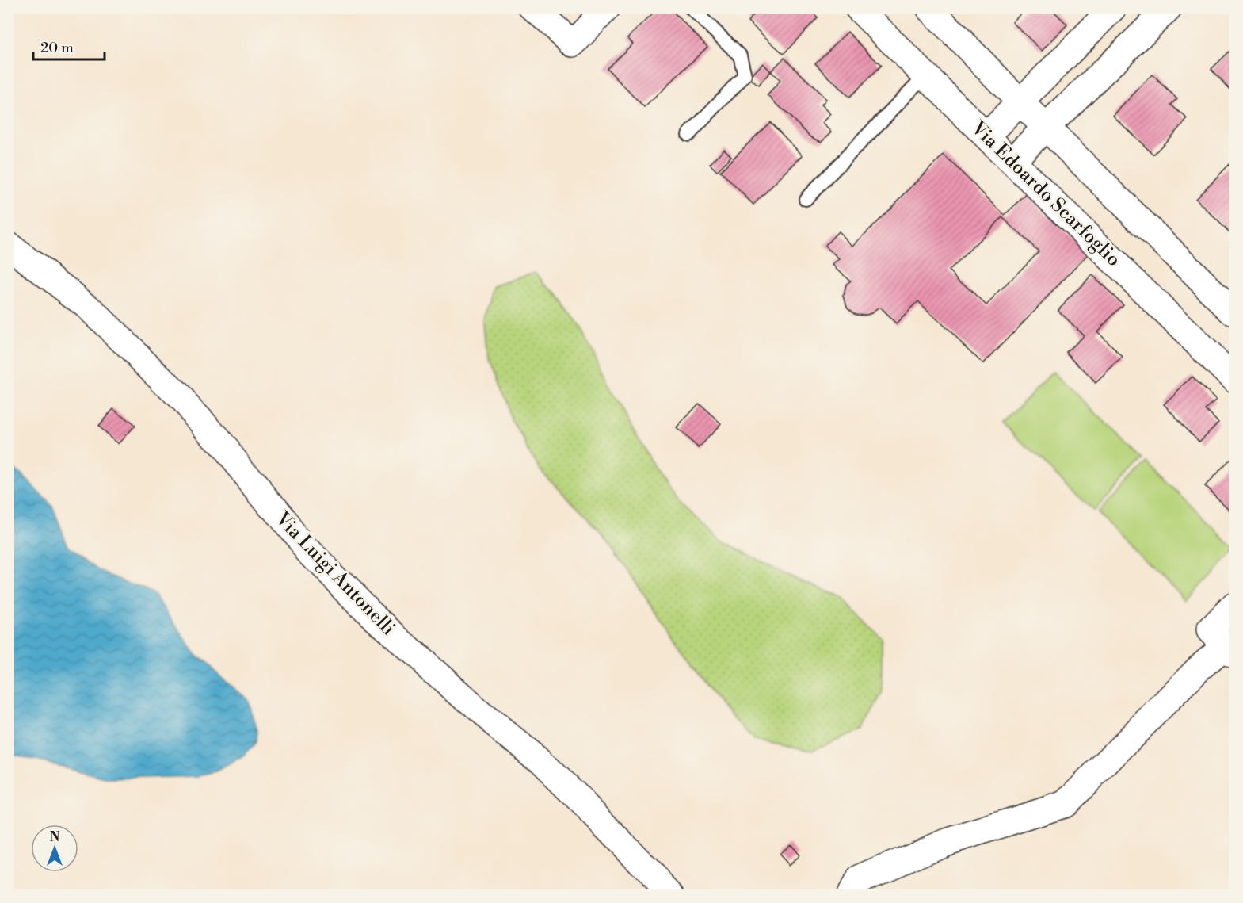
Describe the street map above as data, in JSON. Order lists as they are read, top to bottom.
{
  "streets": {
    "street": ["Via Edoardo Scarfoglio", "Via Luigi Antonelli"]
  },
  "scale_bar": "20 m",
  "north": "top"
}
